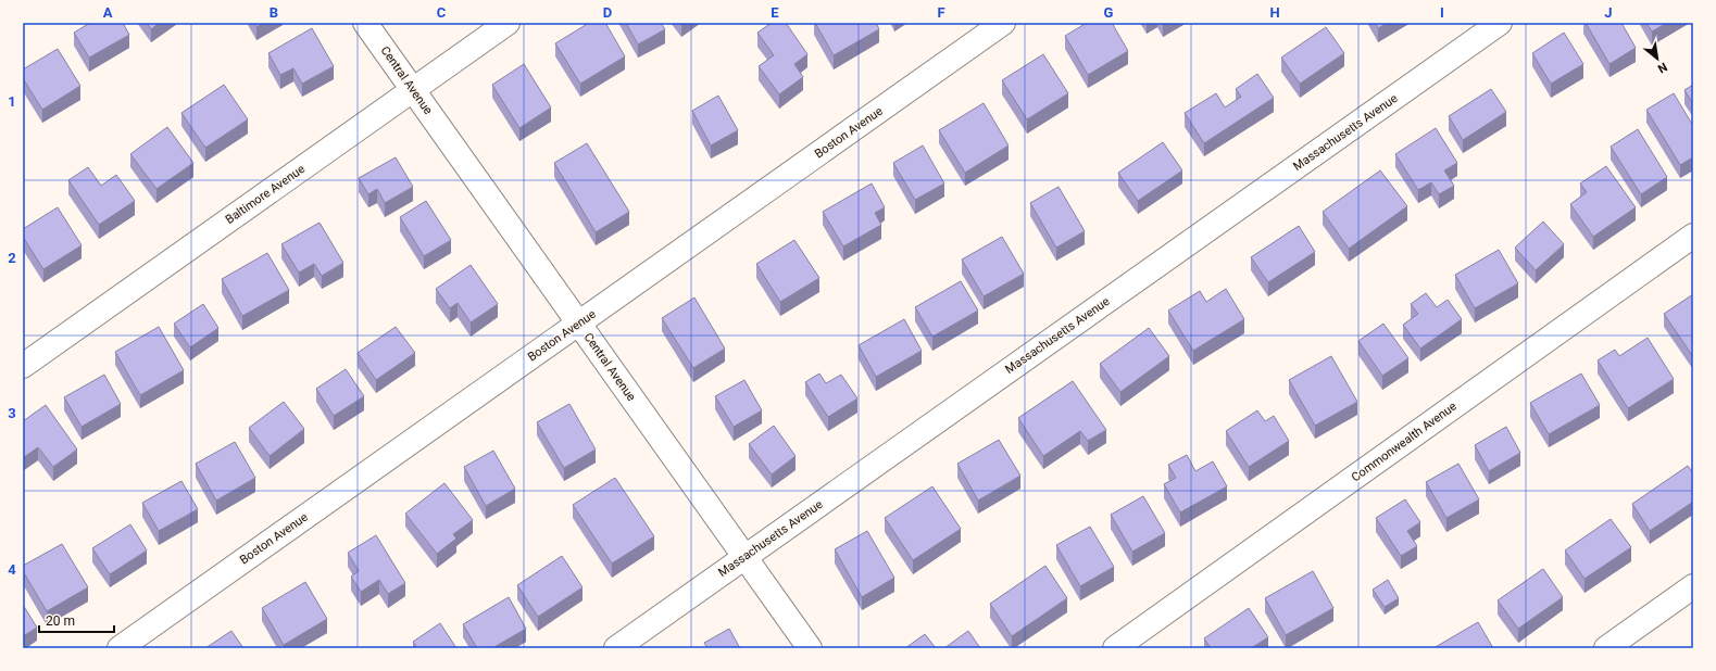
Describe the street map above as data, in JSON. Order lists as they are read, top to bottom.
{
  "streets": {
    "street": [
      "Central Avenue",
      "Boston Avenue",
      "Massachusetts Avenue",
      "Baltimore Avenue",
      "Commonwealth Avenue"
    ]
  },
  "crossings": [
    ["Central Avenue", "Boston Avenue"],
    ["Central Avenue", "Massachusetts Avenue"],
    ["Central Avenue", "Baltimore Avenue"]
  ],
  "scale_bar": "20 m",
  "north": "bottom right",
  "grid": {
    "columns": [
      "A",
      "B",
      "C",
      "D",
      "E",
      "F",
      "G",
      "H",
      "I",
      "J"
    ],
    "rows": [
      "1",
      "2",
      "3",
      "4"
    ]
  }
}
